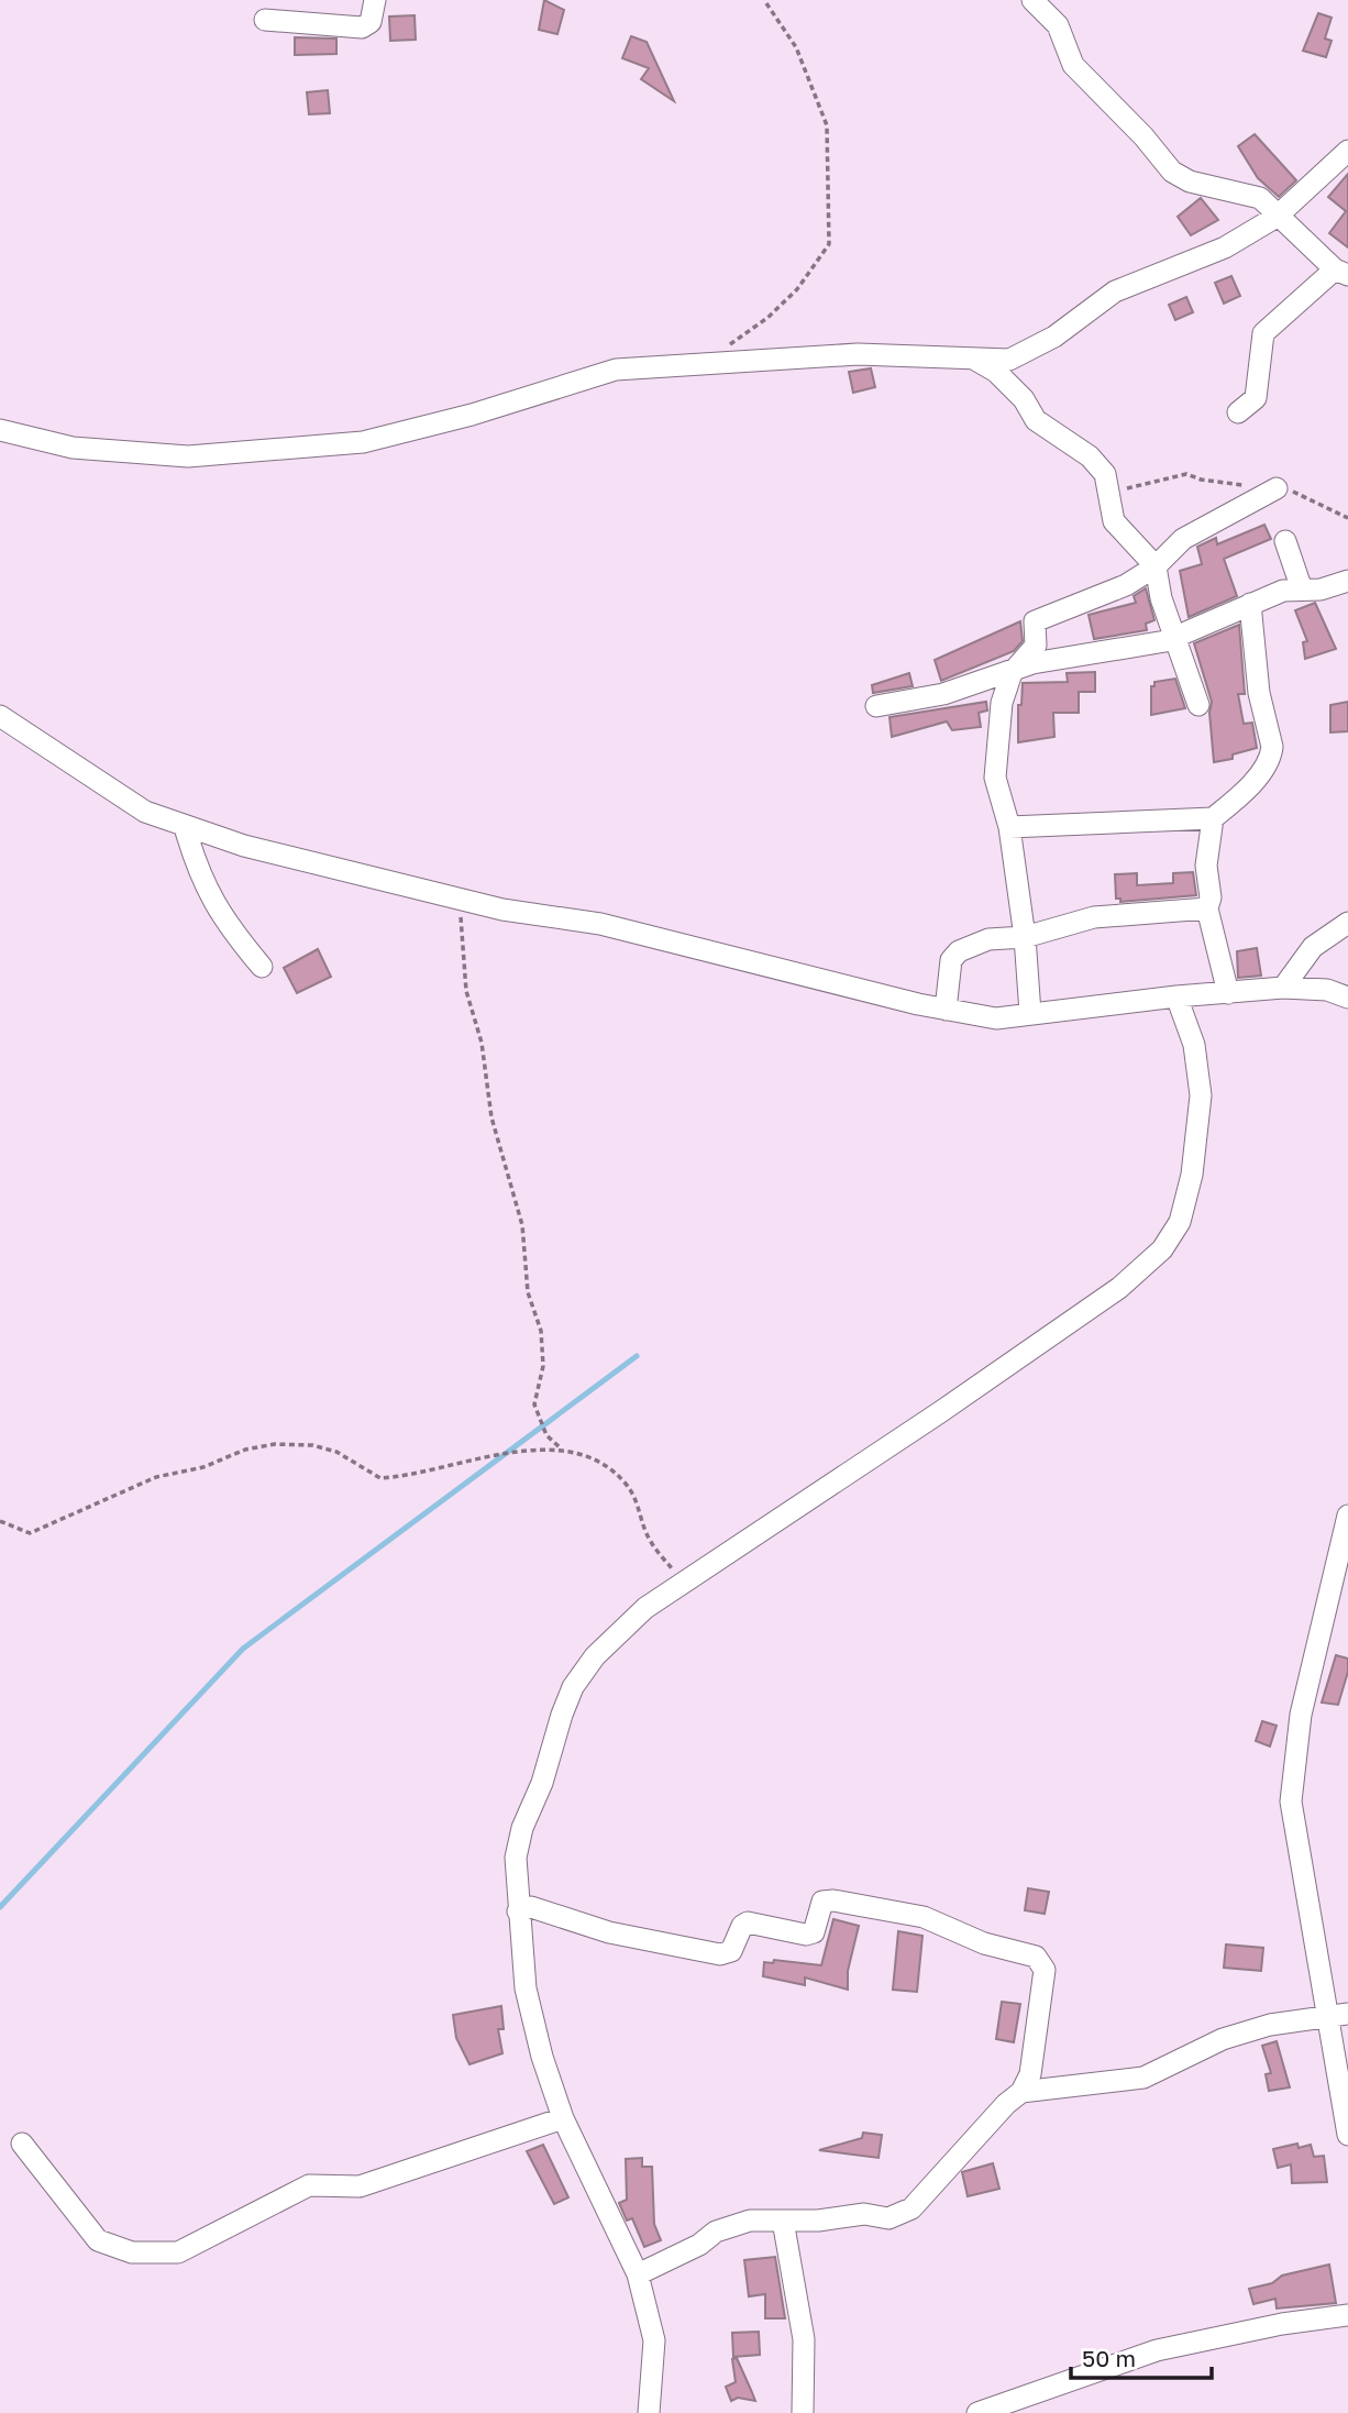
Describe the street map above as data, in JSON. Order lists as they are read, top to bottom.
{
  "scale_bar": "50 m"
}
